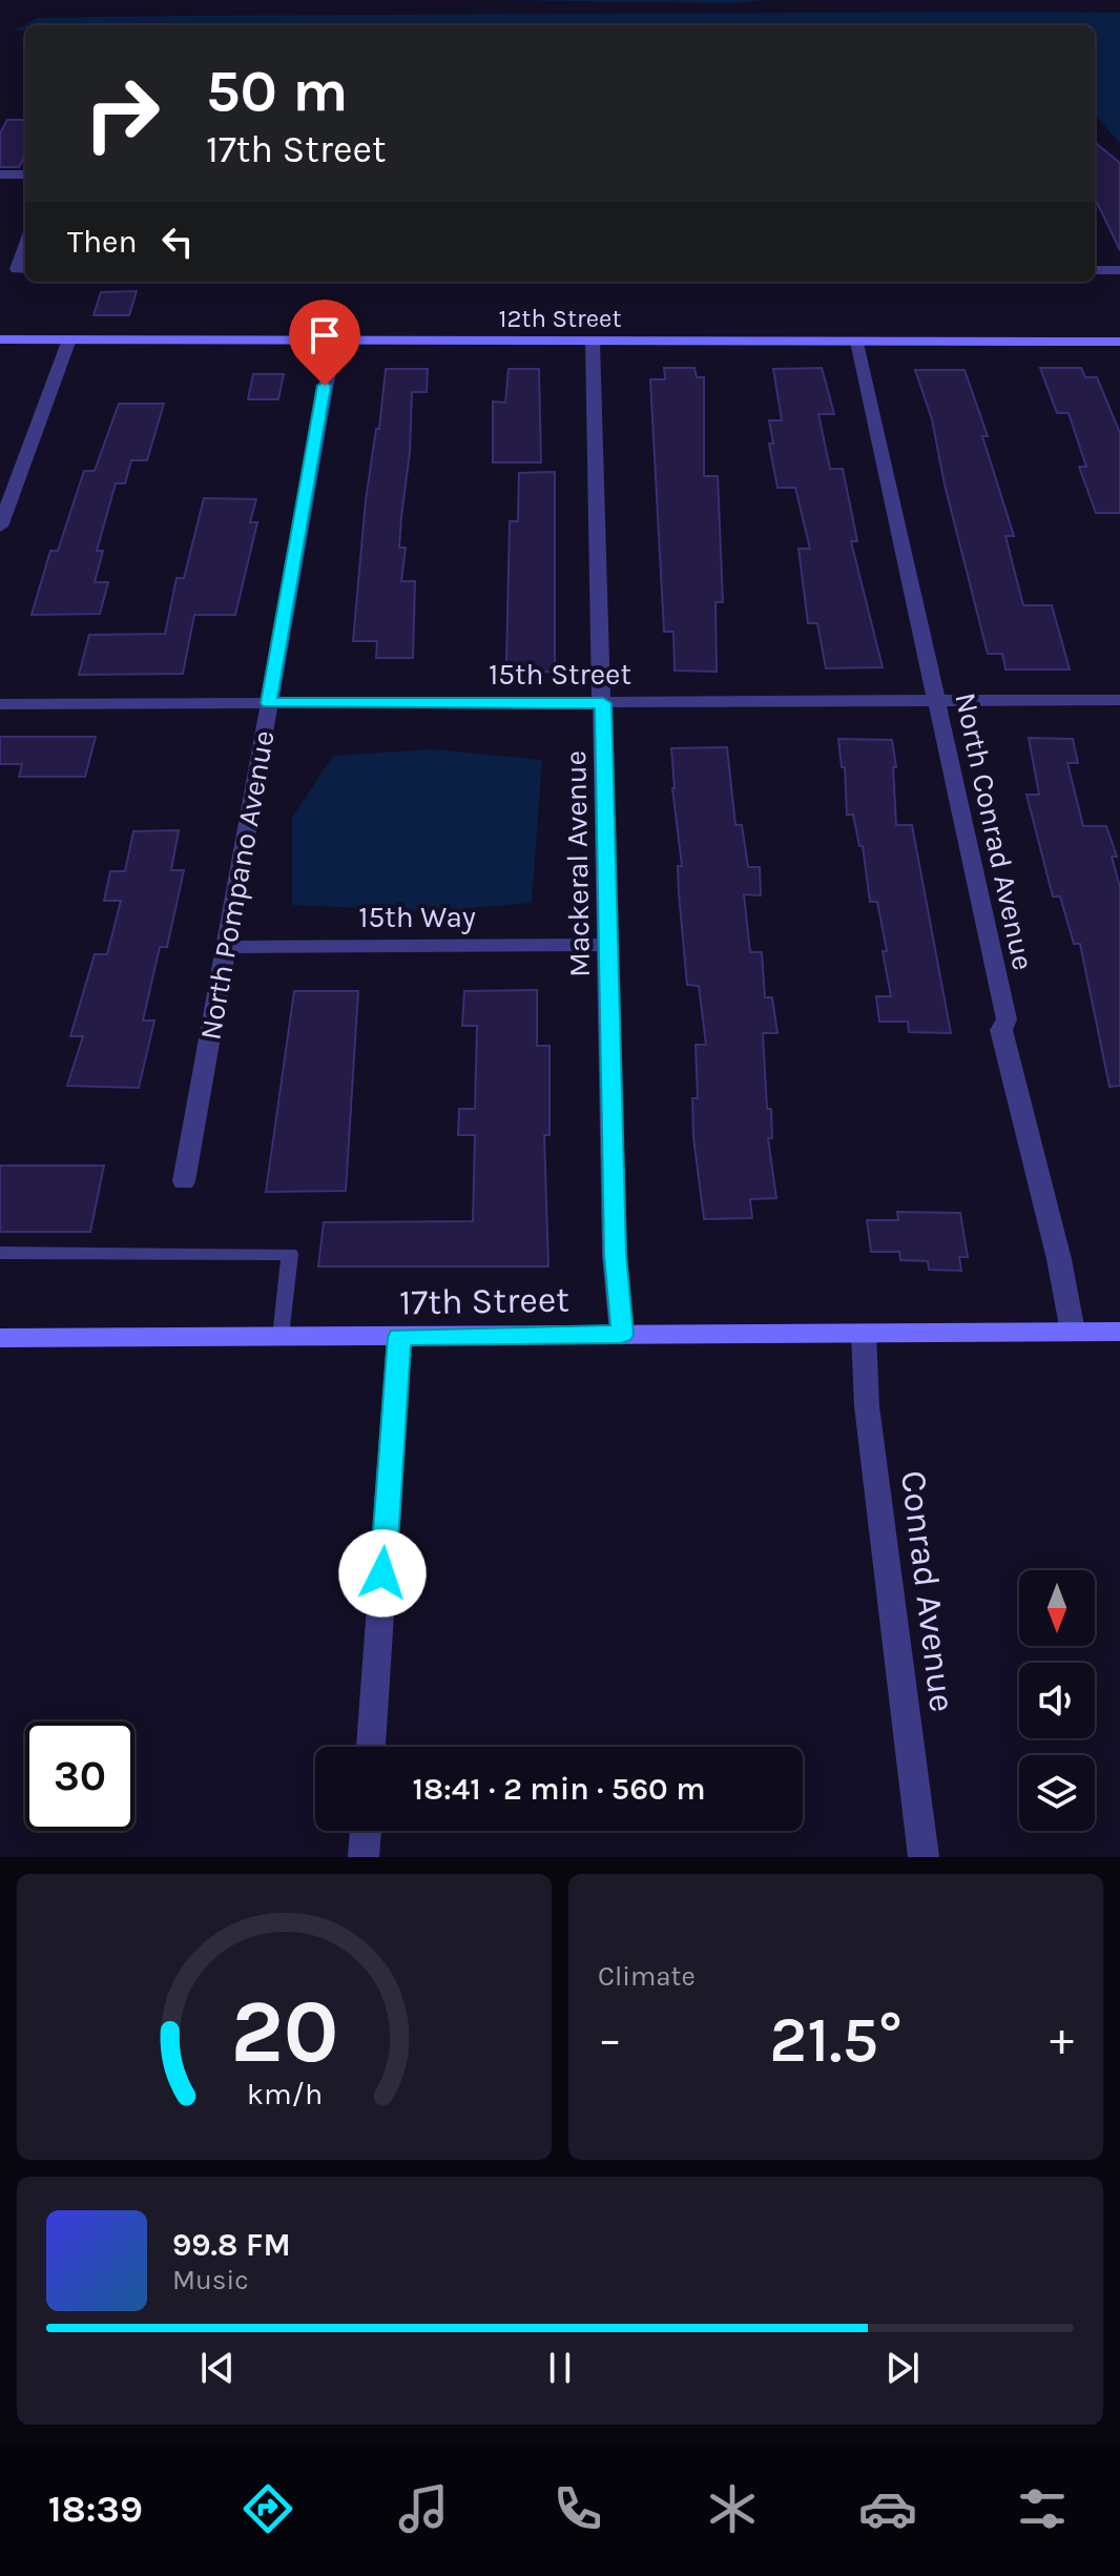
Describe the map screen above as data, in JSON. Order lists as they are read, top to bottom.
{
  "streets": {
    "street": [
      "12th Street",
      "15th Street",
      "North Conrad Avenue",
      "Mackeral Avenue",
      "North Pompano Avenue",
      "15th Way",
      "17th Street",
      "Conrad Avenue"
    ]
  },
  "crossings": [
    ["12th Street", "North Conrad Avenue"],
    ["12th Street", "Mackeral Avenue"],
    ["12th Street", "North Pompano Avenue"],
    ["15th Street", "North Conrad Avenue"],
    ["15th Street", "Mackeral Avenue"],
    ["15th Street", "North Pompano Avenue"],
    ["North Conrad Avenue", "17th Street"],
    ["Mackeral Avenue", "15th Way"],
    ["Mackeral Avenue", "17th Street"],
    ["North Pompano Avenue", "15th Way"],
    ["17th Street", "Conrad Avenue"]
  ],
  "north": "bottom",
  "page": {
    "turn": ["50 m", "17th Street"],
    "then": "Then",
    "limit": "30",
    "trip": "18:41 · 2 min · 560 m",
    "tile": "Climate",
    "heat": ["−", "21.5°", "+"],
    "song": ["99.8 FM", "Music"],
    "tabs": "18:39",
    "gauge": ["20", "km/h"]
  }
}
